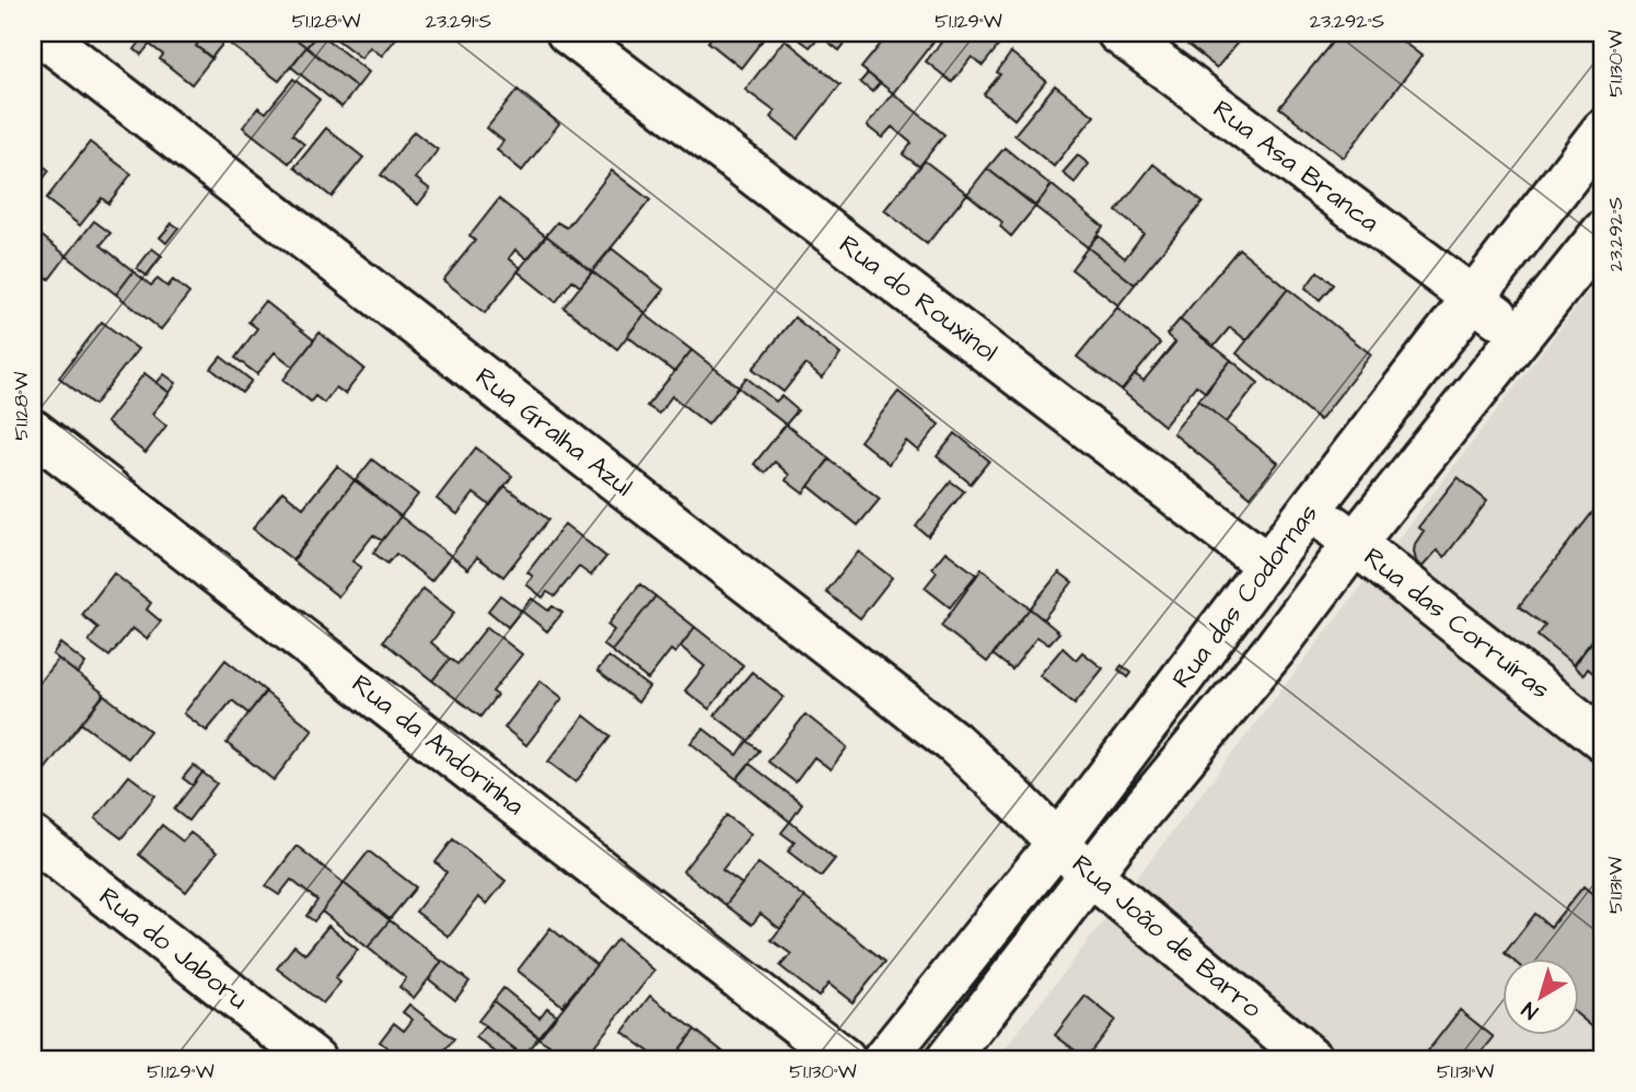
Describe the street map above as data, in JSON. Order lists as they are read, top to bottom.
{
  "streets": {
    "street": [
      "Rua Asa Branca",
      "Rua do Rouxinol",
      "Rua Gralha Azul",
      "Rua das Codornas",
      "Rua das Corruíras",
      "Rua da Andorinha",
      "Rua João de Barro",
      "Rua do Jaboru"
    ]
  },
  "crossings": [
    ["Rua Asa Branca", "Rua das Codornas"],
    ["Rua do Rouxinol", "Rua das Codornas"],
    ["Rua Gralha Azul", "Rua das Codornas"],
    ["Rua Gralha Azul", "Rua João de Barro"],
    ["Rua das Codornas", "Rua das Corruíras"],
    ["Rua das Codornas", "Rua João de Barro"]
  ],
  "north": "bottom left",
  "coordinates": [
    "51.128°W",
    "23.291°S",
    "51.129°W",
    "23.292°S",
    "51.130°W",
    "51.131°W"
  ]
}
